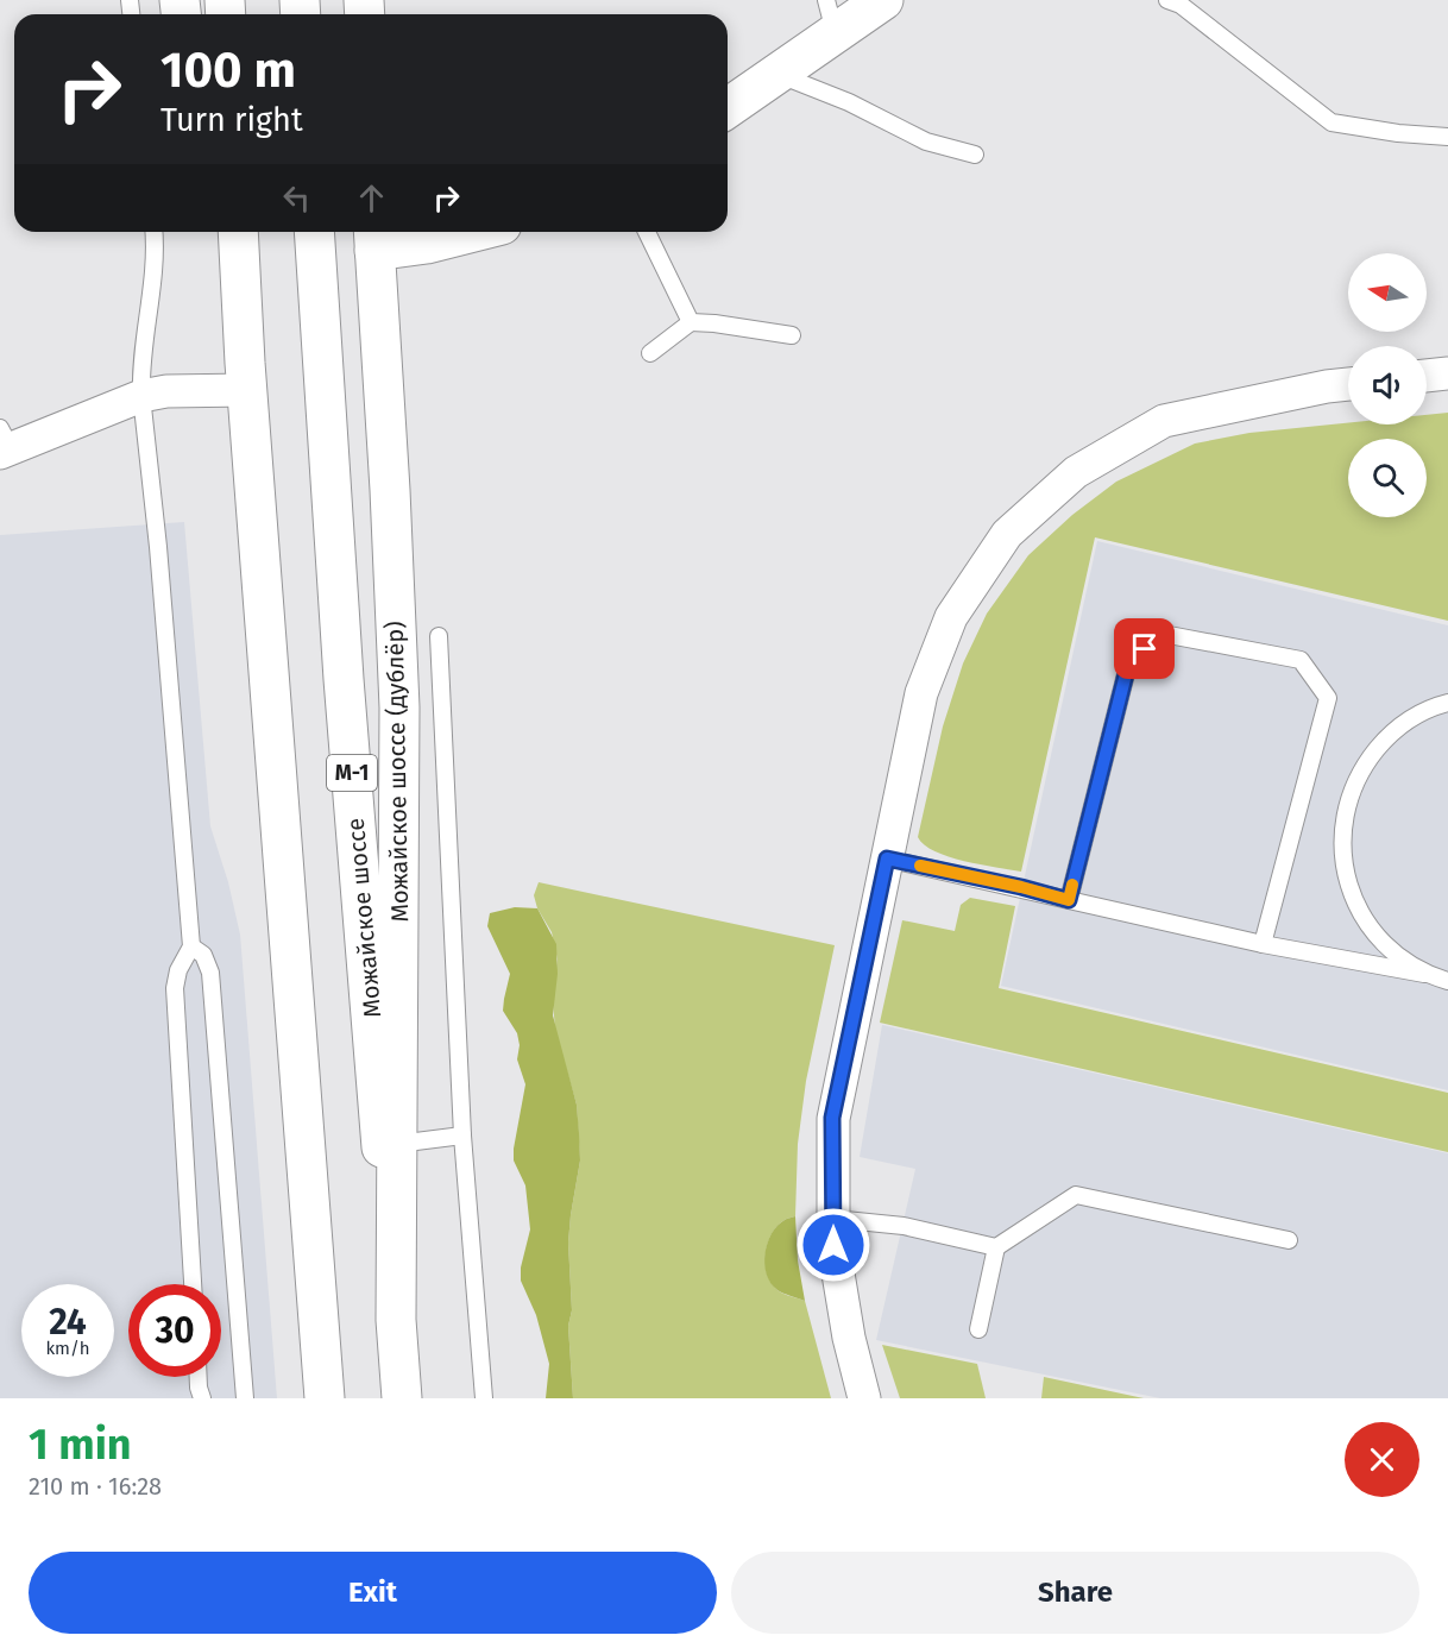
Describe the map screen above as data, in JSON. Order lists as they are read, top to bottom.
{
  "streets": {
    "main road": ["Можайское шоссе (дублёр)", "М-1", "Можайское шоссе"]
  },
  "crossings": [
    ["Можайское шоссе (дублёр)", "Можайское шоссе"]
  ],
  "north": "left",
  "page": {
    "turn": ["100 m", "Turn right"],
    "speed": "24 km/h",
    "limit": "30",
    "heading": ["1 min", "210 m · 16:28"],
    "buttons": ["Exit", "Share"]
  }
}
